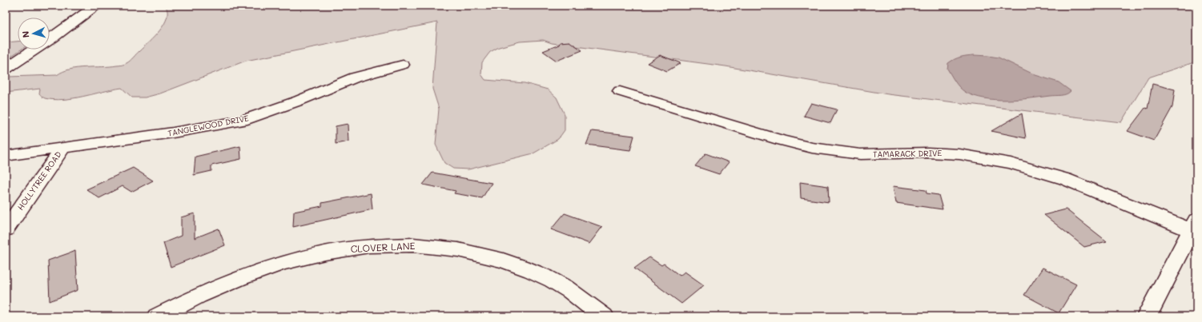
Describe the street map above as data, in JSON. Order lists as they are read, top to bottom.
{
  "streets": {
    "street": [
      "TANGLEWOOD DRIVE",
      "TAMARACK DRIVE",
      "HOLLYTREE ROAD",
      "CLOVER LANE"
    ]
  },
  "crossings": [
    ["TANGLEWOOD DRIVE", "HOLLYTREE ROAD"]
  ],
  "north": "left"
}
